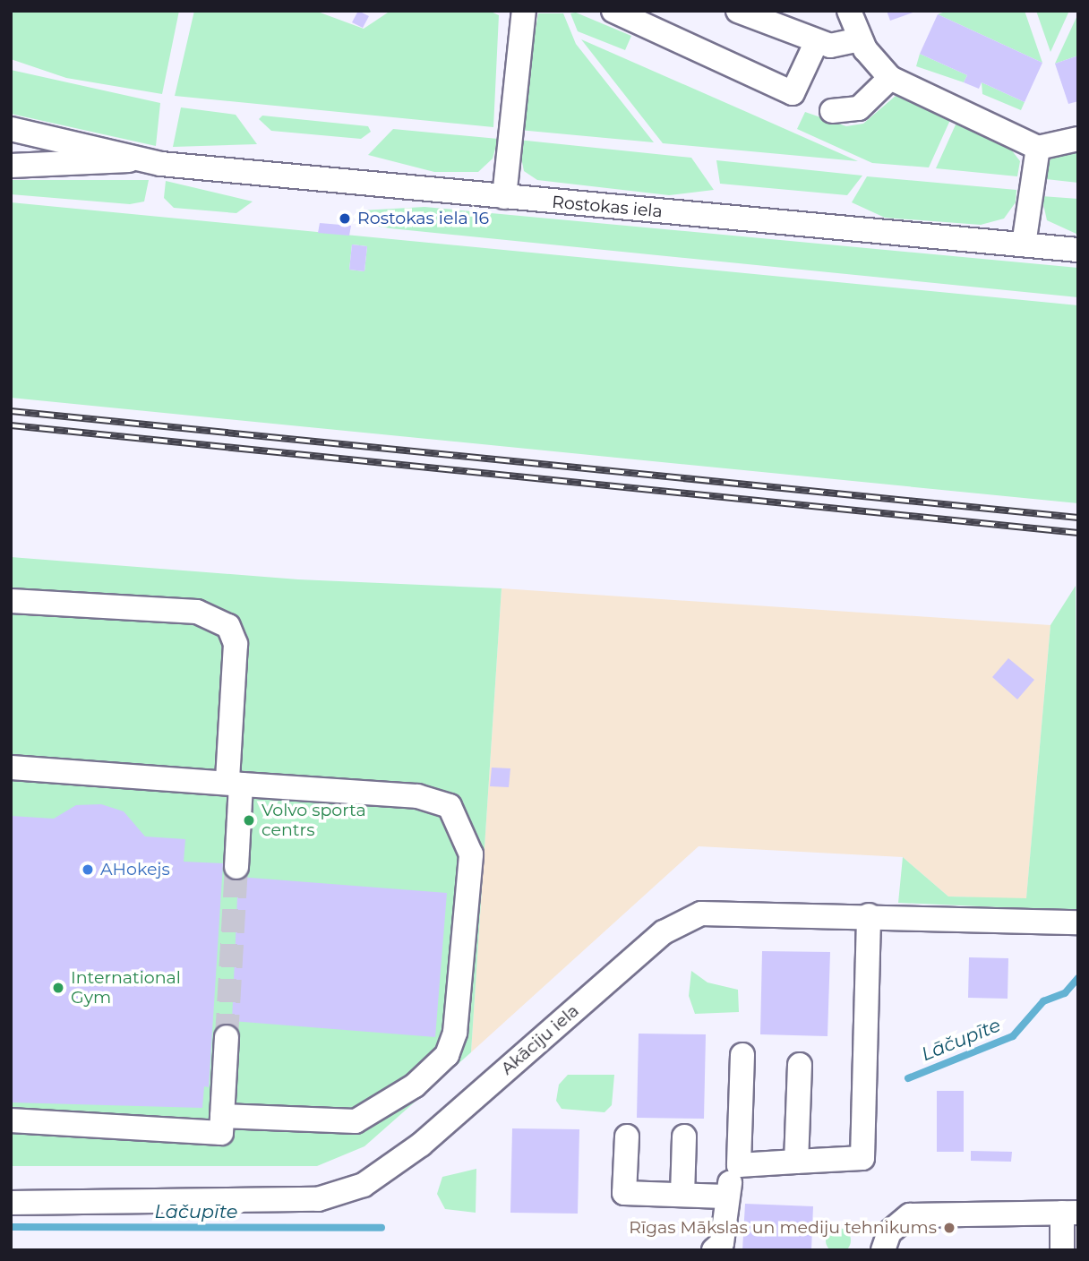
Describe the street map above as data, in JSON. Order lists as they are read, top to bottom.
{
  "streets": {
    "street": ["Rostokas iela", "Akāciju iela"]
  },
  "water": ["Lāčupīte"],
  "places": [
    "Rostokas iela 16",
    "Volvo sporta centrs",
    "AHokejs",
    "International Gym",
    "Rīgas Mākslas un mediju tehnikums"
  ]
}
